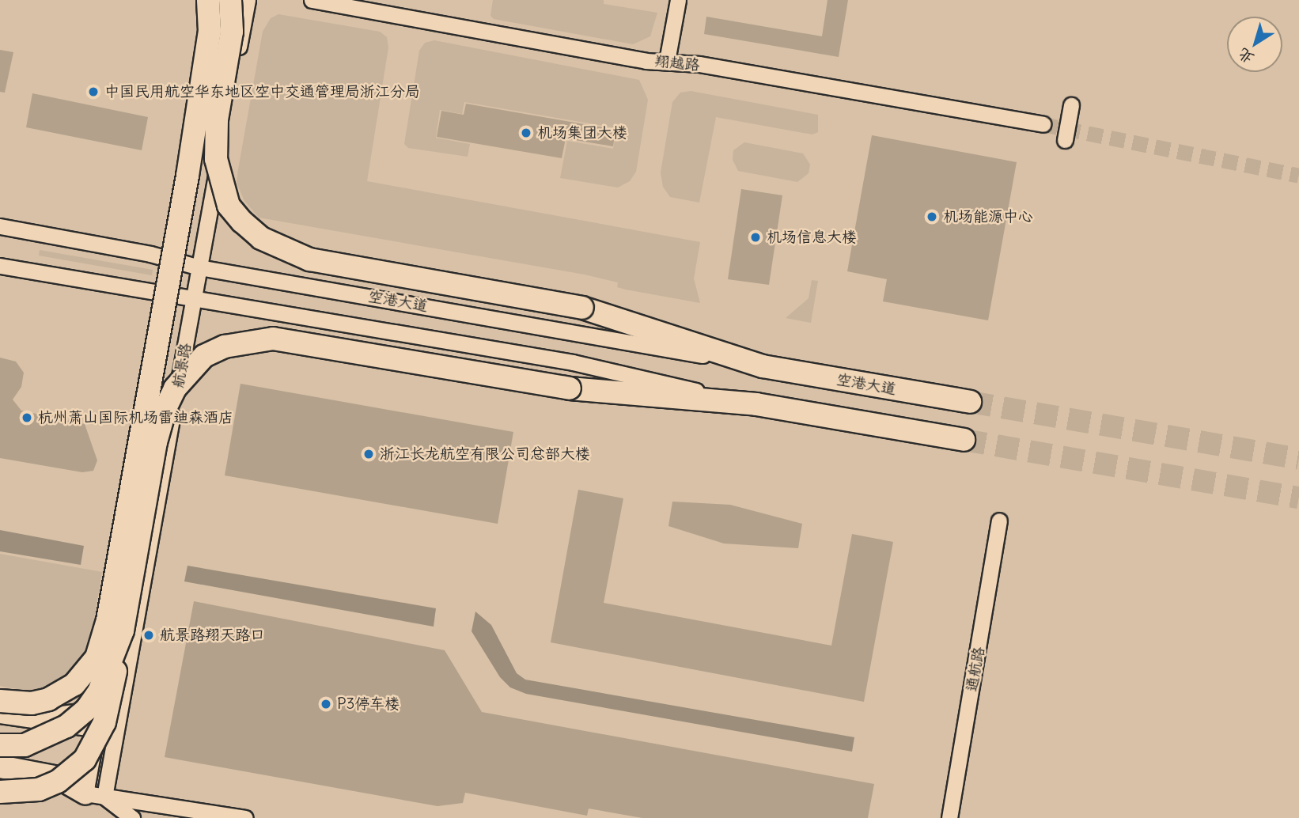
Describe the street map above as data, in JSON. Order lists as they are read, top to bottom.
{
  "streets": {
    "main road": ["空港大道"],
    "street": ["翔越路", "航景路", "通航路"]
  },
  "crossings": [
    ["空港大道", "航景路"]
  ],
  "places": [
    "中国民用航空华东地区空中交通管理局浙江分局",
    "机场集团大楼",
    "机场能源中心",
    "机场信息大楼",
    "杭州萧山国际机场雷迪森酒店",
    "浙江长龙航空有限公司总部大楼",
    "航景路翔天路口",
    "P3停车楼"
  ],
  "north": "bottom left"
}
